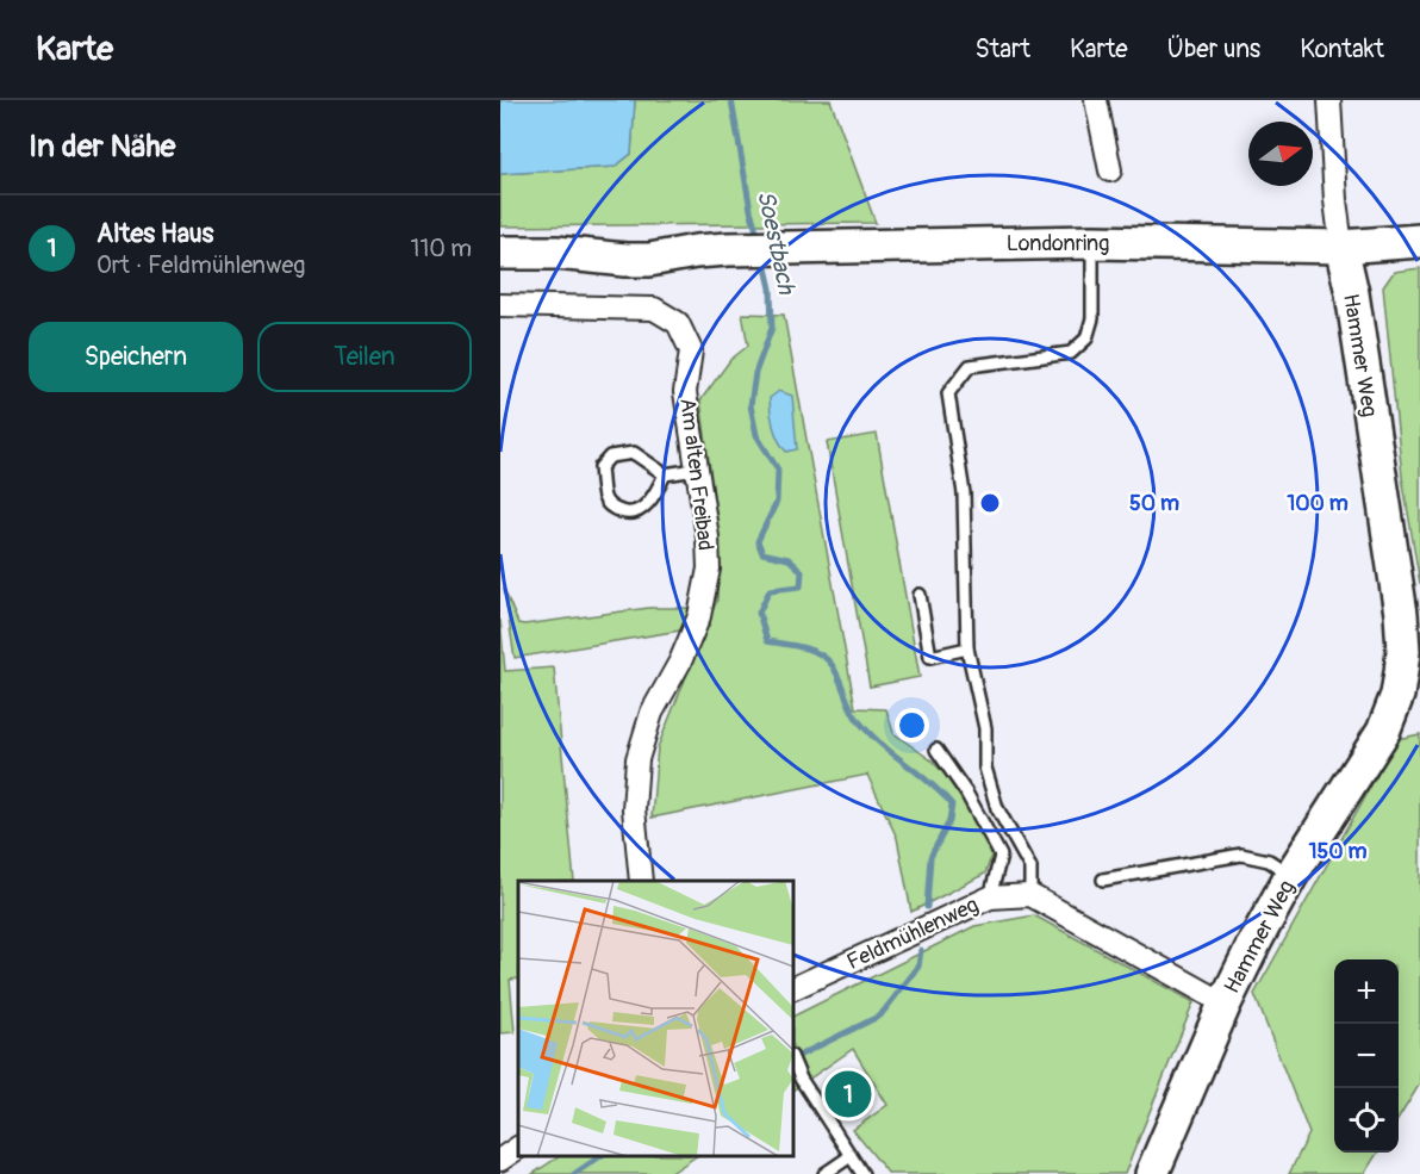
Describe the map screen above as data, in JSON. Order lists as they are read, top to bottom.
{
  "streets": {
    "street": [
      "Londonring",
      "Hammer Weg",
      "Am alten Freibad",
      "Feldmühlenweg"
    ]
  },
  "crossings": [
    ["Londonring", "Hammer Weg"]
  ],
  "water": ["Soestbach"],
  "north": "right",
  "page": {
    "header": "Karte",
    "nav": [
      "Start",
      "Karte",
      "Über uns",
      "Kontakt"
    ],
    "heading": "In der Nähe",
    "list": [
      {
        "mark": "1",
        "name": "Altes Haus",
        "note": "Ort · Feldmühlenweg",
        "value": "110 m"
      }
    ],
    "buttons": ["Speichern", "Teilen"],
    "map_buttons": ["+", "−"],
    "pins": "1"
  },
  "rings": ["50 m", "100 m", "150 m"]
}
